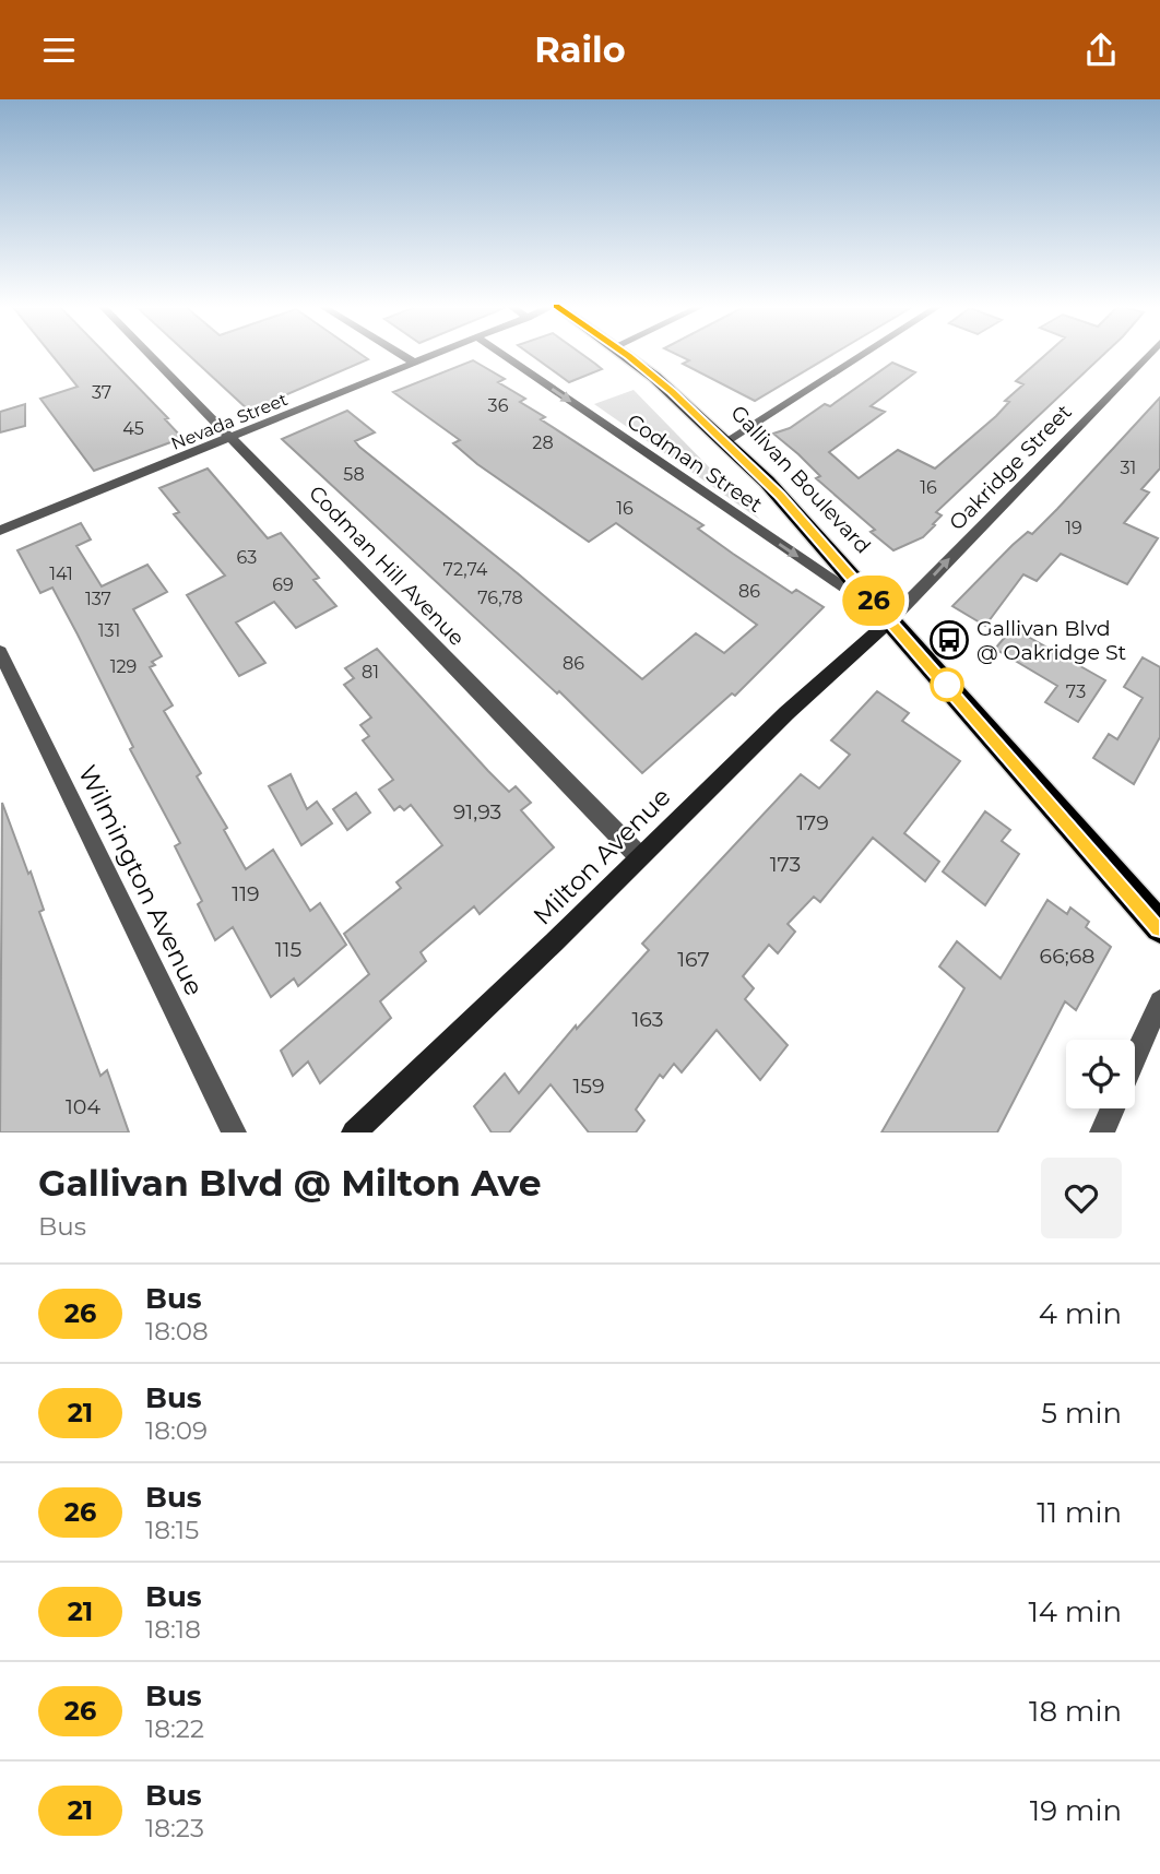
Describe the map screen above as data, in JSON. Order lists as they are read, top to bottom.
{
  "streets": {
    "highway": ["Gallivan Boulevard"],
    "street": [
      "Nevada Street",
      "Codman Street",
      "Oakridge Street",
      "Codman Hill Avenue",
      "Milton Avenue",
      "Wilmington Avenue"
    ]
  },
  "crossings": [
    ["Nevada Street", "Codman Hill Avenue"],
    ["Codman Street", "Oakridge Street"],
    ["Codman Street", "Gallivan Boulevard"],
    ["Codman Street", "Milton Avenue"],
    ["Oakridge Street", "Gallivan Boulevard"],
    ["Oakridge Street", "Milton Avenue"],
    ["Gallivan Boulevard", "Milton Avenue"],
    ["Codman Hill Avenue", "Milton Avenue"]
  ],
  "one_way": ["Codman Street", "Oakridge Street"],
  "places": {
    "bus stop": ["Gallivan Blvd @ Oakridge St"]
  },
  "lines": ["bus line 26"],
  "house_numbers": [
    "37",
    "36",
    "45",
    "28",
    "31",
    "58",
    "16",
    "16",
    "19",
    "63",
    "72,74",
    "141",
    "69",
    "86",
    "76,78",
    "137",
    "131",
    "86",
    "129",
    "81",
    "73",
    "91,93",
    "179",
    "173",
    "119",
    "115",
    "66;68",
    "167",
    "163",
    "159",
    "104"
  ],
  "page": {
    "header": "Railo",
    "on_map": "26",
    "heading": ["Gallivan Blvd @ Milton Ave", "Bus"],
    "list": [
      {
        "mark": "26",
        "name": "Bus",
        "note": "18:08",
        "value": "4 min"
      },
      {
        "mark": "21",
        "name": "Bus",
        "note": "18:09",
        "value": "5 min"
      },
      {
        "mark": "26",
        "name": "Bus",
        "note": "18:15",
        "value": "11 min"
      },
      {
        "mark": "21",
        "name": "Bus",
        "note": "18:18",
        "value": "14 min"
      },
      {
        "mark": "26",
        "name": "Bus",
        "note": "18:22",
        "value": "18 min"
      },
      {
        "mark": "21",
        "name": "Bus",
        "note": "18:23",
        "value": "19 min"
      }
    ]
  }
}
